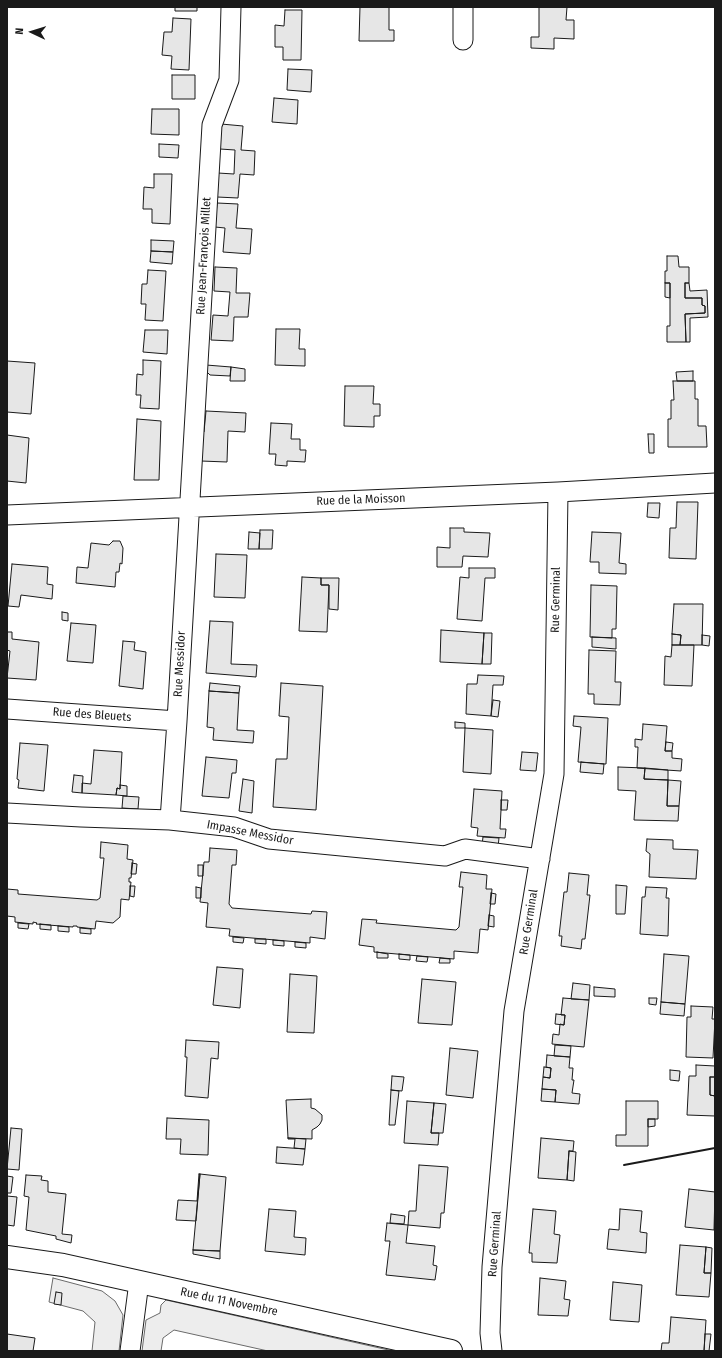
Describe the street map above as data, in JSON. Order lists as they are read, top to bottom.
{
  "streets": {
    "street": [
      "Rue Jean-François Millet",
      "Rue de la Moisson",
      "Rue Germinal",
      "Rue Messidor",
      "Rue des Bleuets",
      "Impasse Messidor",
      "Rue du 11 Novembre"
    ]
  },
  "crossings": [
    ["Rue Jean-François Millet", "Rue de la Moisson"],
    ["Rue Jean-François Millet", "Rue Messidor"],
    ["Rue de la Moisson", "Rue Germinal"],
    ["Rue de la Moisson", "Rue Messidor"],
    ["Rue Germinal", "Impasse Messidor"],
    ["Rue Messidor", "Rue des Bleuets"],
    ["Rue Messidor", "Impasse Messidor"]
  ],
  "north": "left"
}
